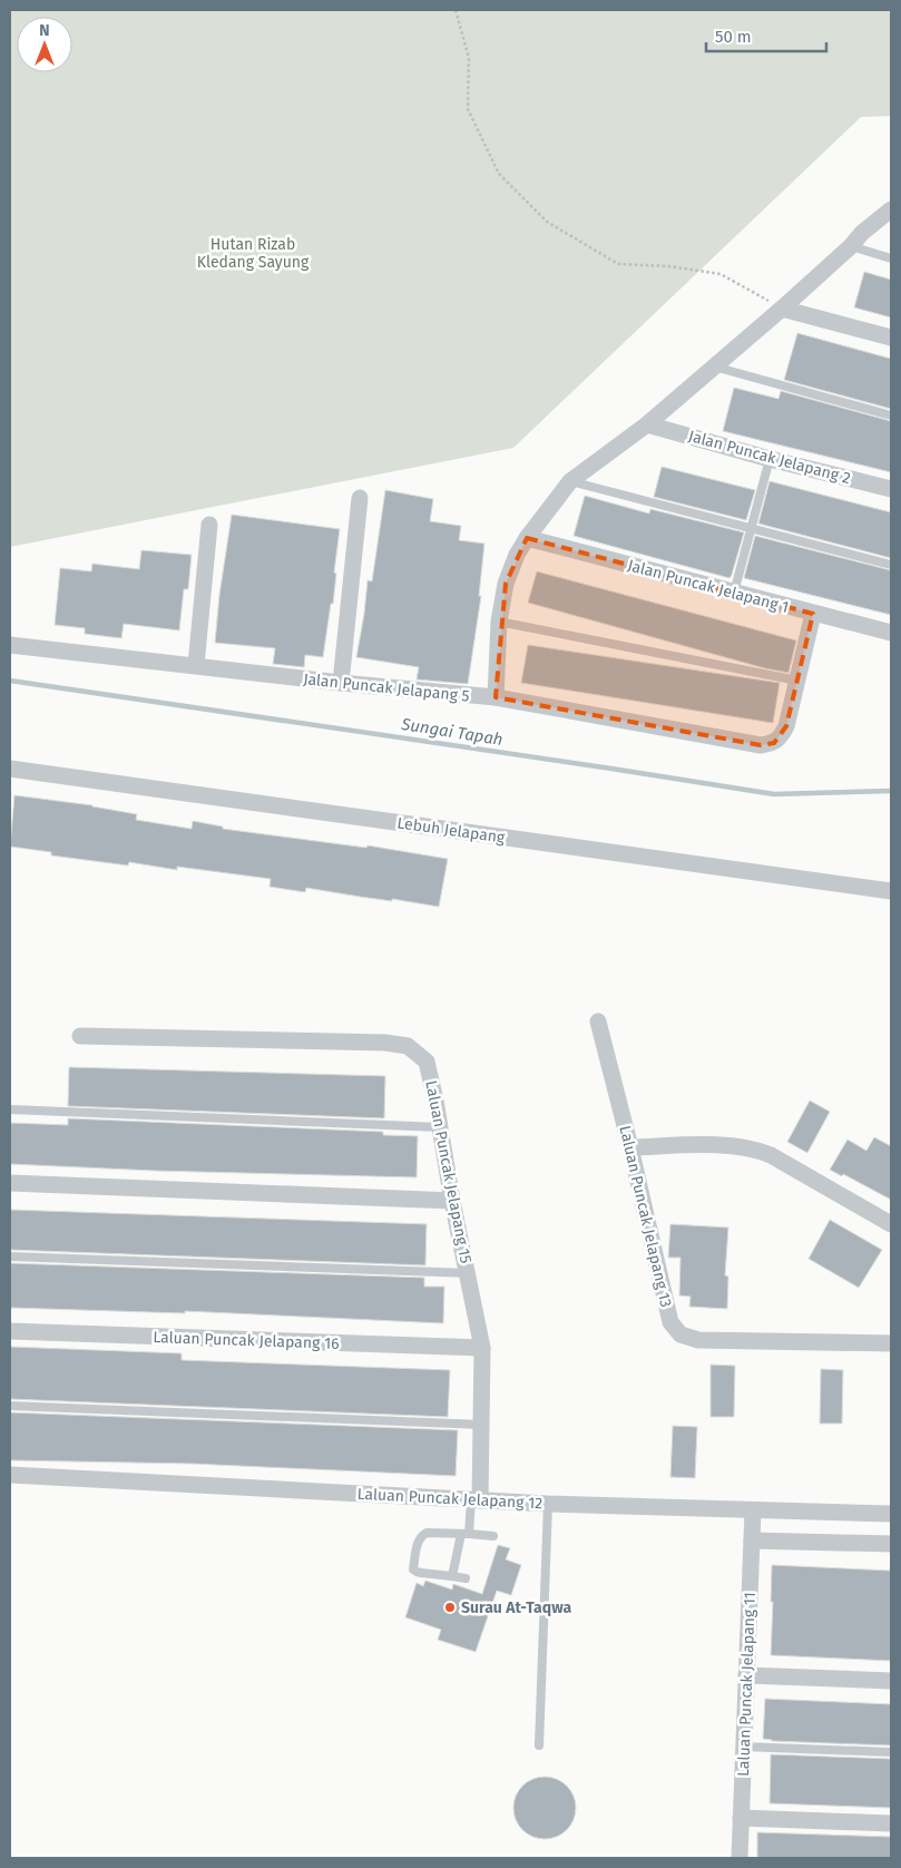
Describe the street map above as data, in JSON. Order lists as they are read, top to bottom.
{
  "streets": {
    "street": [
      "Jalan Puncak Jelapang 2",
      "Jalan Puncak Jelapang 1",
      "Jalan Puncak Jelapang 5",
      "Lebuh Jelapang",
      "Laluan Puncak Jelapang 15",
      "Laluan Puncak Jelapang 13",
      "Laluan Puncak Jelapang 16",
      "Laluan Puncak Jelapang 12",
      "Laluan Puncak Jelapang 11"
    ]
  },
  "crossings": [
    ["Laluan Puncak Jelapang 15", "Laluan Puncak Jelapang 16"],
    ["Laluan Puncak Jelapang 15", "Laluan Puncak Jelapang 12"],
    ["Laluan Puncak Jelapang 12", "Laluan Puncak Jelapang 11"]
  ],
  "water": ["Sungai Tapah"],
  "parks": ["Hutan Rizab Kledang Sayung"],
  "places": ["Surau At-Taqwa"],
  "scale_bar": "50 m",
  "north": "top"
}
